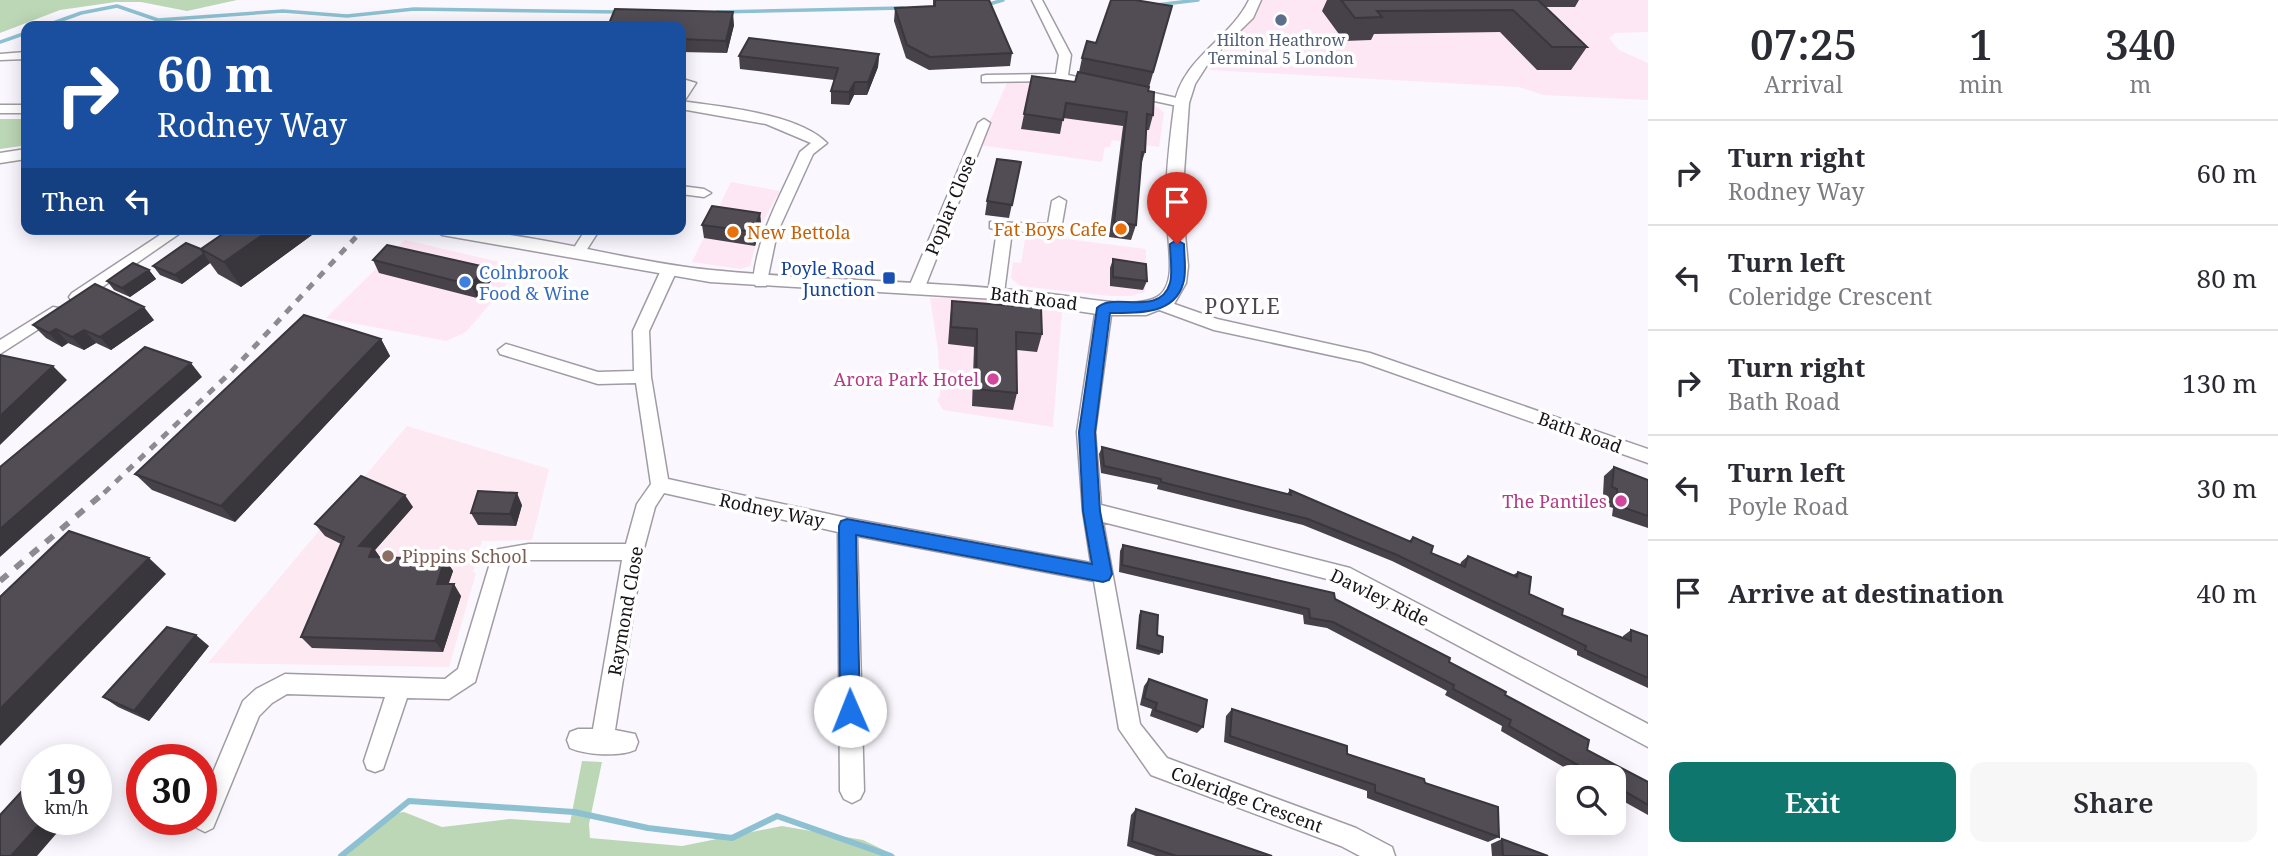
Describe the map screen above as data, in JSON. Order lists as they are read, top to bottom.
{
  "streets": {
    "street": [
      "Poplar Close",
      "Bath Road",
      "Rodney Way",
      "Dawley Ride",
      "Raymond Close",
      "Coleridge Crescent"
    ]
  },
  "crossings": [
    ["Poplar Close", "Bath Road"],
    ["Bath Road", "Coleridge Crescent"],
    ["Rodney Way", "Raymond Close"],
    ["Rodney Way", "Coleridge Crescent"],
    ["Dawley Ride", "Coleridge Crescent"]
  ],
  "districts": ["POYLE"],
  "places": {
    "other": [
      "Hilton Heathrow Terminal 5 London",
      "Fat Boys Cafe",
      "New Bettola",
      "Colnbrook Food & Wine",
      "Arora Park Hotel",
      "The Pantiles",
      "Pippins School"
    ],
    "transit": ["Poyle Road Junction"]
  },
  "page": {
    "eta": [
      "07:25",
      "Arrival",
      "1",
      "min",
      "340",
      "m"
    ],
    "turn": ["60 m", "Rodney Way"],
    "list": [
      {
        "name": "Turn right",
        "note": "Rodney Way",
        "value": "60 m"
      },
      {
        "name": "Turn left",
        "note": "Coleridge Crescent",
        "value": "80 m"
      },
      {
        "name": "Turn right",
        "note": "Bath Road",
        "value": "130 m"
      },
      {
        "name": "Turn left",
        "note": "Poyle Road",
        "value": "30 m"
      },
      {
        "name": "Arrive at destination",
        "value": "40 m"
      }
    ],
    "then": "Then",
    "speed": "19 km/h",
    "limit": "30",
    "buttons": ["Exit", "Share"]
  }
}
